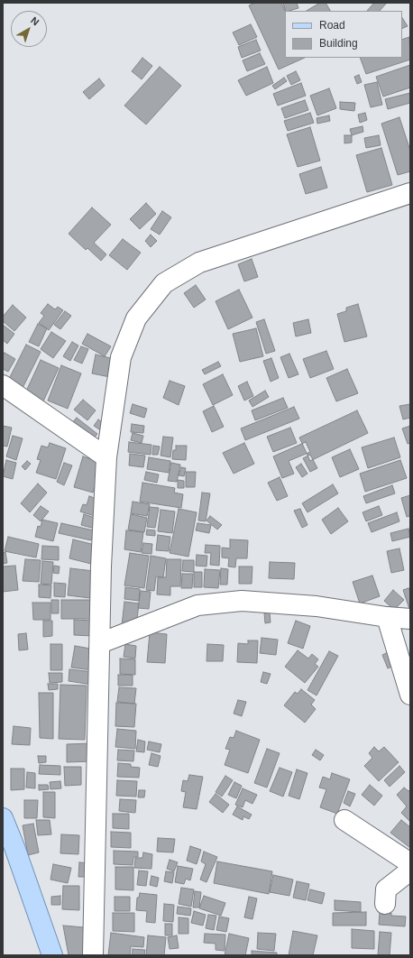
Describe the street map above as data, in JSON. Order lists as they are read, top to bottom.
{
  "legend": ["Road", "Building"],
  "north": "top right"
}
